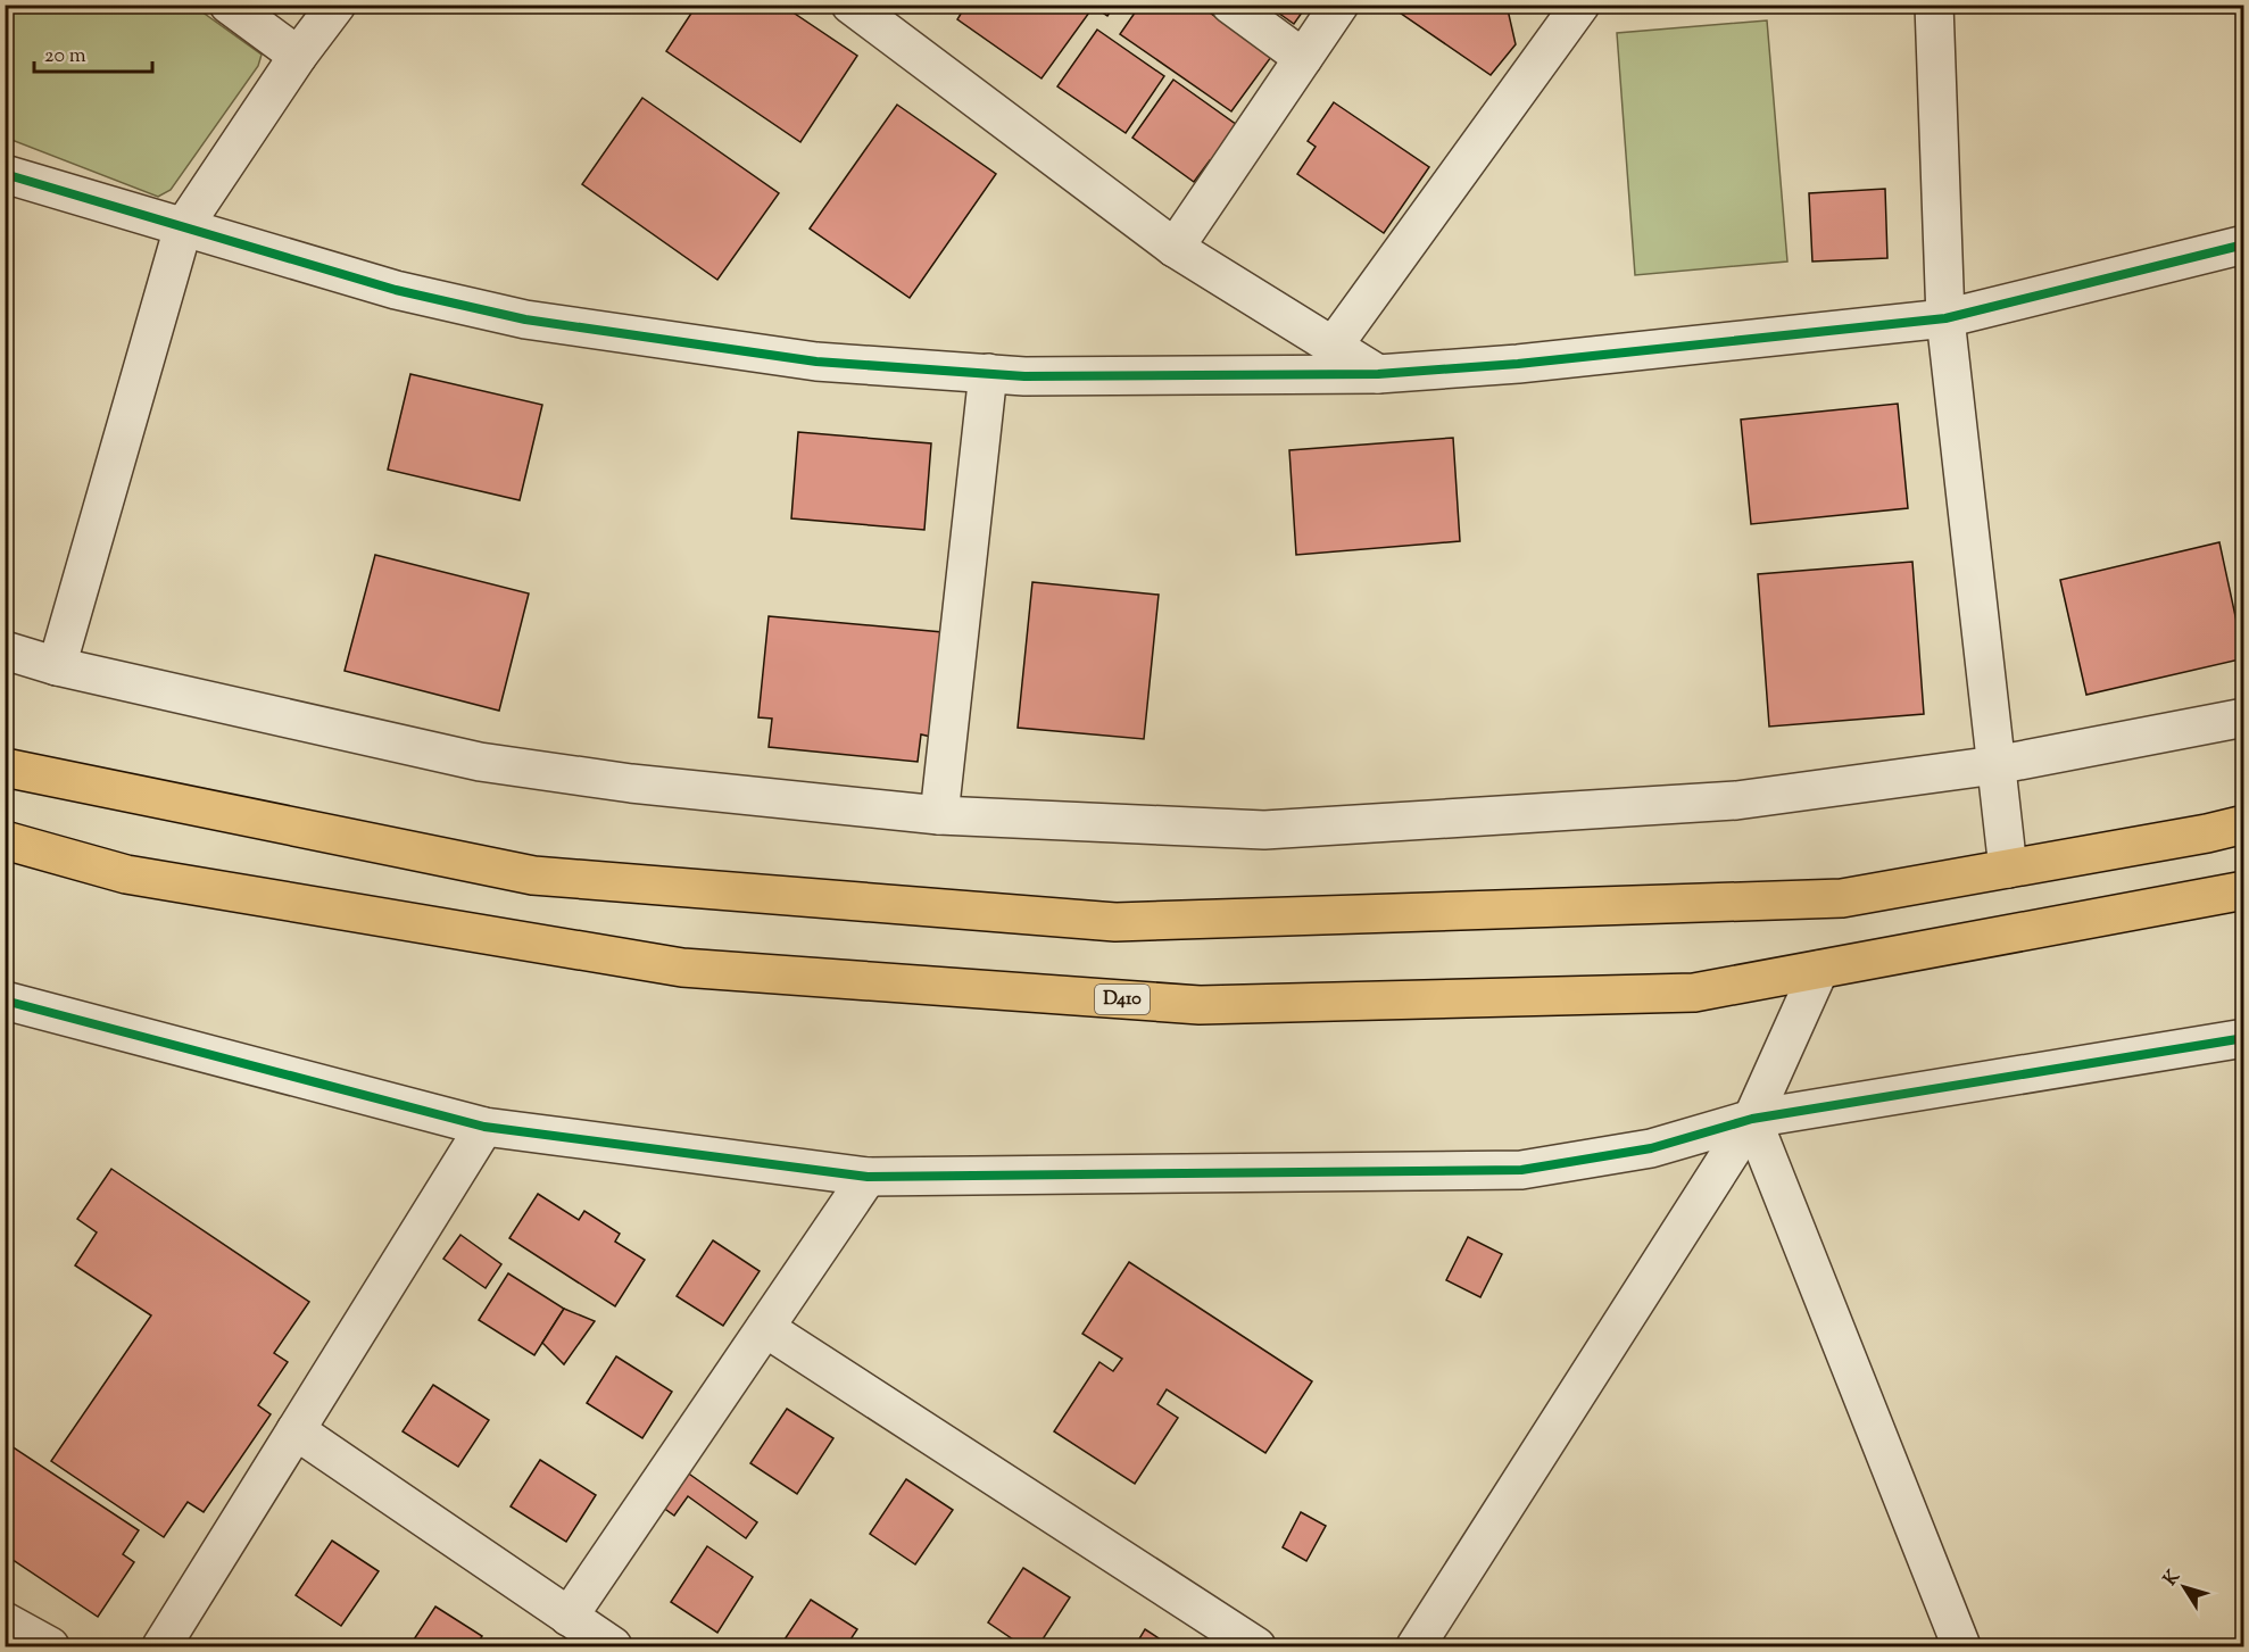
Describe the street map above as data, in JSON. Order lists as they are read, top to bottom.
{
  "streets": {
    "highway": ["D410"]
  },
  "scale_bar": "20 m",
  "north": "top left"
}
